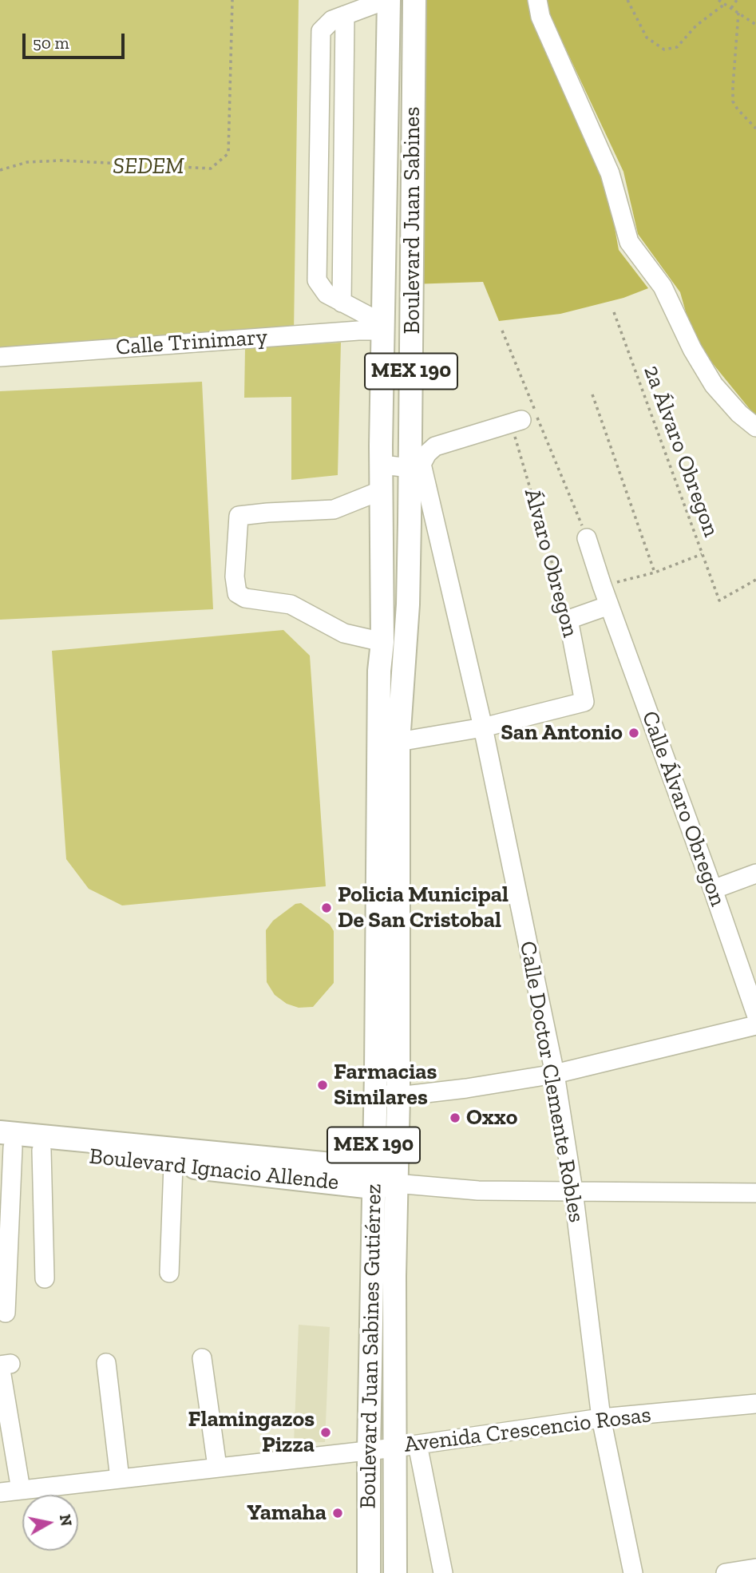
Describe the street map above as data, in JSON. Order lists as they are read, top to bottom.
{
  "streets": {
    "main road": [
      "Boulevard Juan Sabines",
      "MEX 190",
      "Boulevard Ignacio Allende",
      "Boulevard Juan Sabines Gutiérrez"
    ],
    "street": [
      "Calle Trinimary",
      "Álvaro Obregon",
      "Calle Álvaro Obregon",
      "Calle Doctor Clemente Robles",
      "Avenida Crescencio Rosas"
    ],
    "path": ["2a Álvaro Obregon"]
  },
  "crossings": [
    ["Boulevard Juan Sabines", "Calle Trinimary"],
    ["Boulevard Juan Sabines", "Calle Doctor Clemente Robles"],
    ["Boulevard Juan Sabines", "Boulevard Juan Sabines Gutiérrez"],
    ["2a Álvaro Obregon", "Álvaro Obregon"],
    ["Álvaro Obregon", "Calle Álvaro Obregon"],
    ["Álvaro Obregon", "Calle Doctor Clemente Robles"],
    ["Calle Doctor Clemente Robles", "Avenida Crescencio Rosas"],
    ["Boulevard Ignacio Allende", "Boulevard Juan Sabines Gutiérrez"],
    ["Boulevard Juan Sabines Gutiérrez", "Avenida Crescencio Rosas"]
  ],
  "parks": ["SEDEM"],
  "places": [
    "San Antonio",
    "Policia Municipal De San Cristobal",
    "Farmacias Similares",
    "Oxxo",
    "Flamingazos Pizza",
    "Yamaha"
  ],
  "scale_bar": "50 m",
  "north": "right"
}
